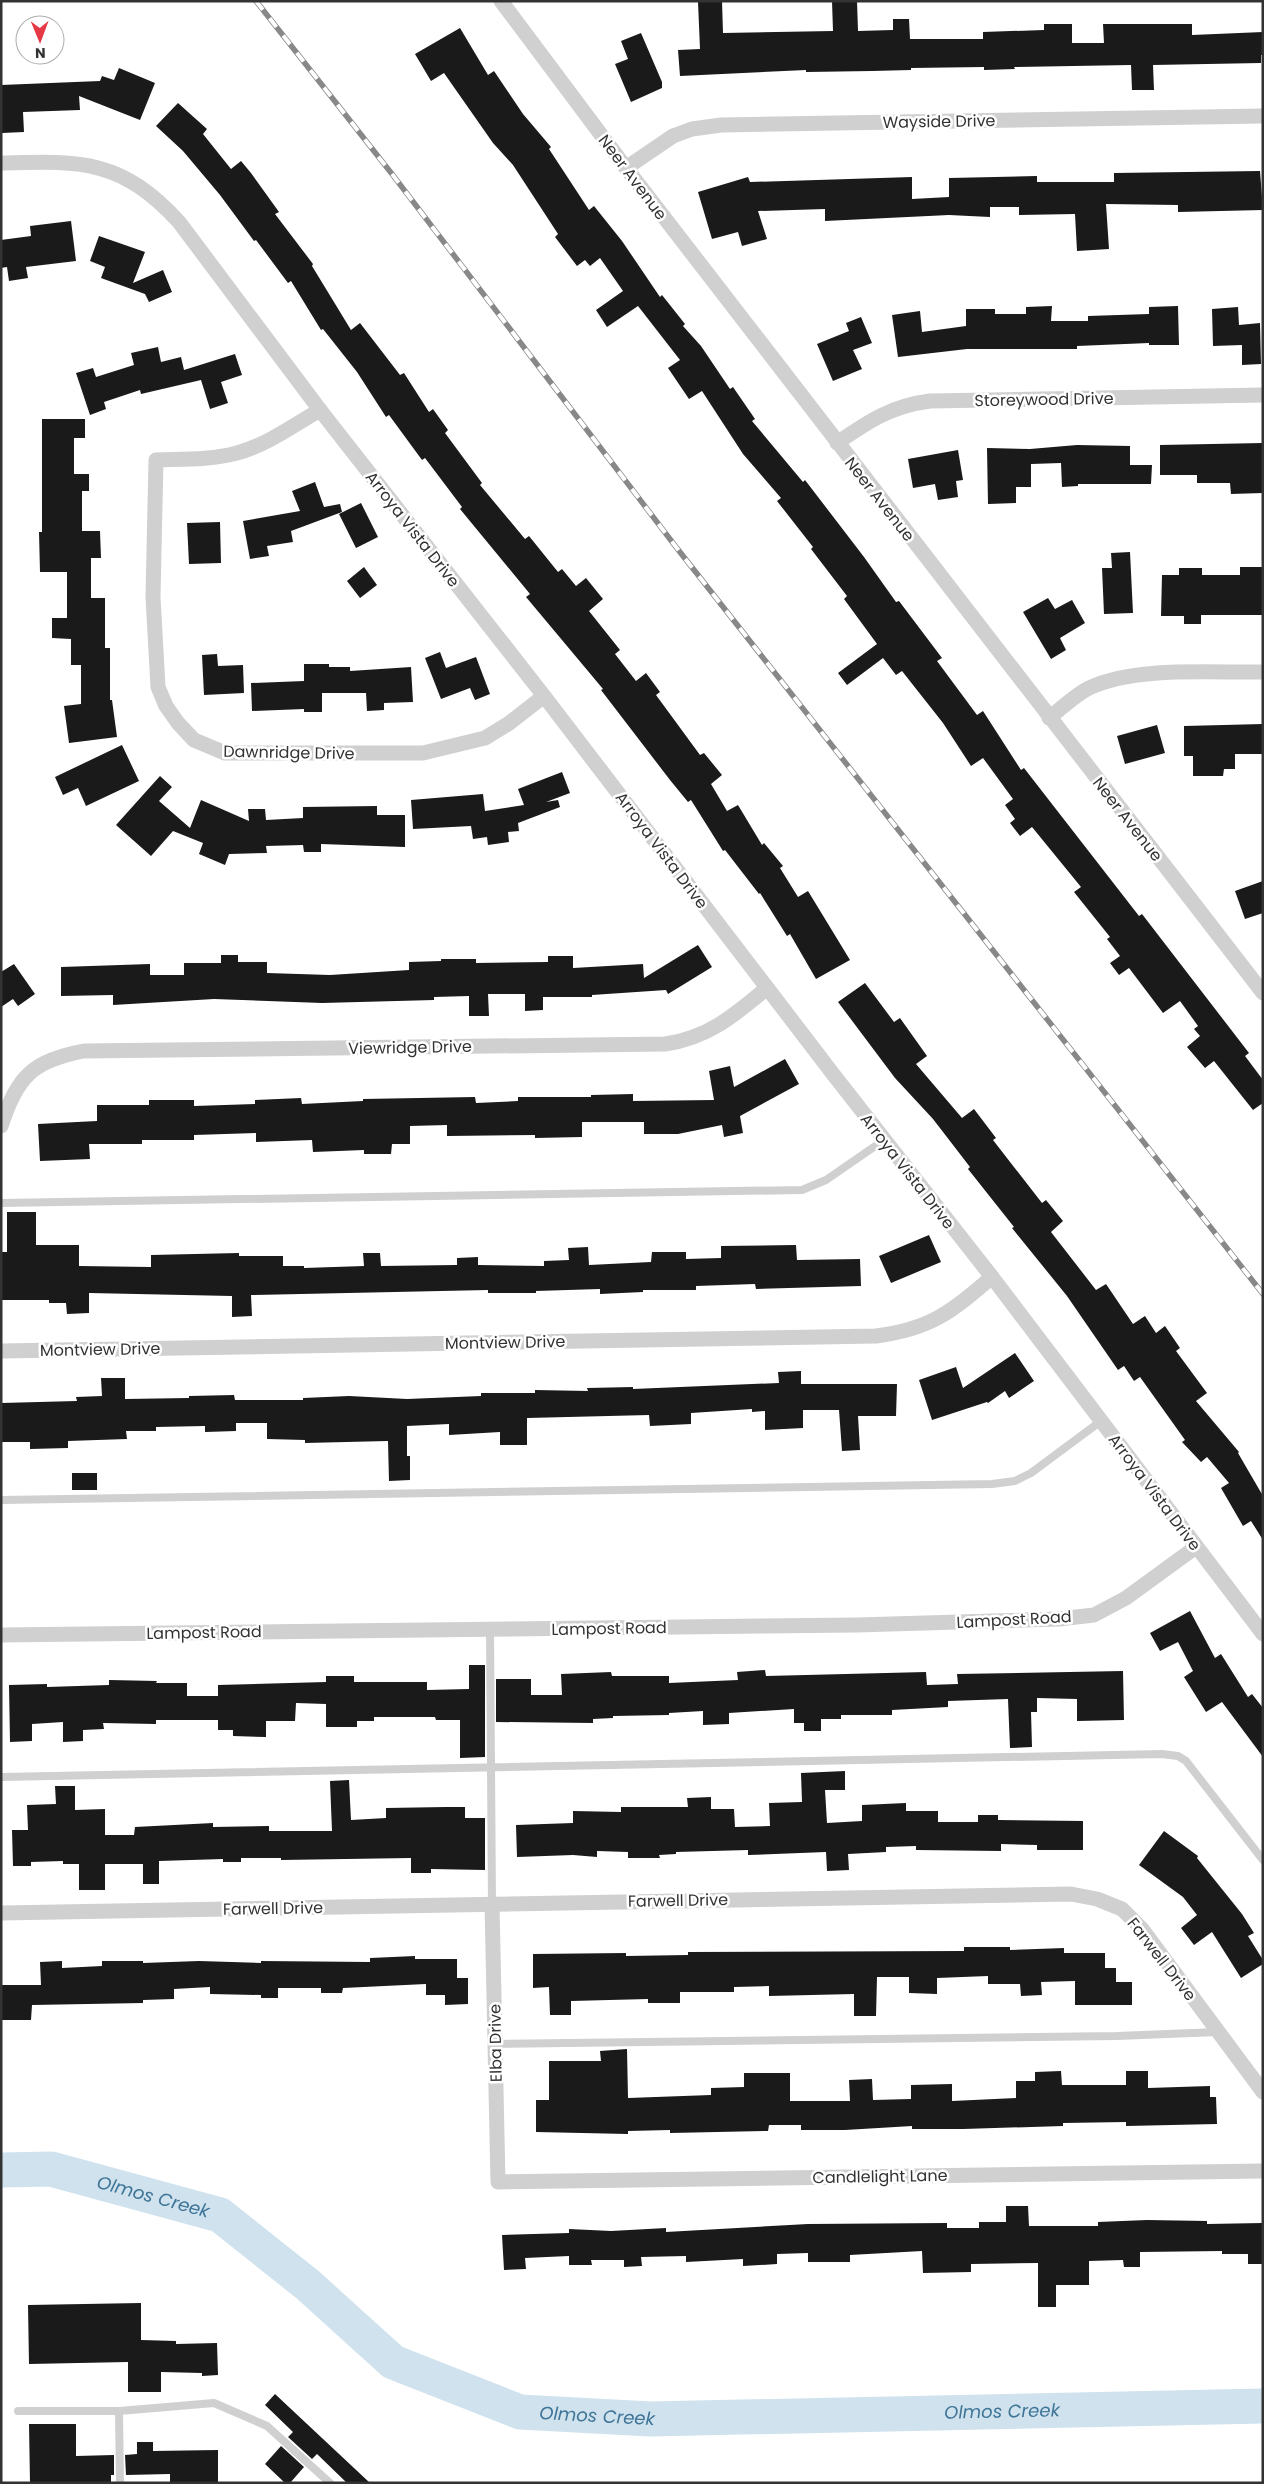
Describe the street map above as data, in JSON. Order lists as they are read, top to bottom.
{
  "streets": {
    "street": [
      "Wayside Drive",
      "Neer Avenue",
      "Storeywood Drive",
      "Arroya Vista Drive",
      "Dawnridge Drive",
      "Viewridge Drive",
      "Montview Drive",
      "Lampost Road",
      "Farwell Drive",
      "Elba Drive",
      "Candlelight Lane"
    ]
  },
  "crossings": [
    ["Wayside Drive", "Neer Avenue"],
    ["Neer Avenue", "Storeywood Drive"],
    ["Arroya Vista Drive", "Dawnridge Drive"],
    ["Arroya Vista Drive", "Viewridge Drive"],
    ["Arroya Vista Drive", "Montview Drive"],
    ["Arroya Vista Drive", "Lampost Road"],
    ["Farwell Drive", "Elba Drive"],
    ["Elba Drive", "Candlelight Lane"]
  ],
  "water": ["Olmos Creek"],
  "north": "bottom"
}
